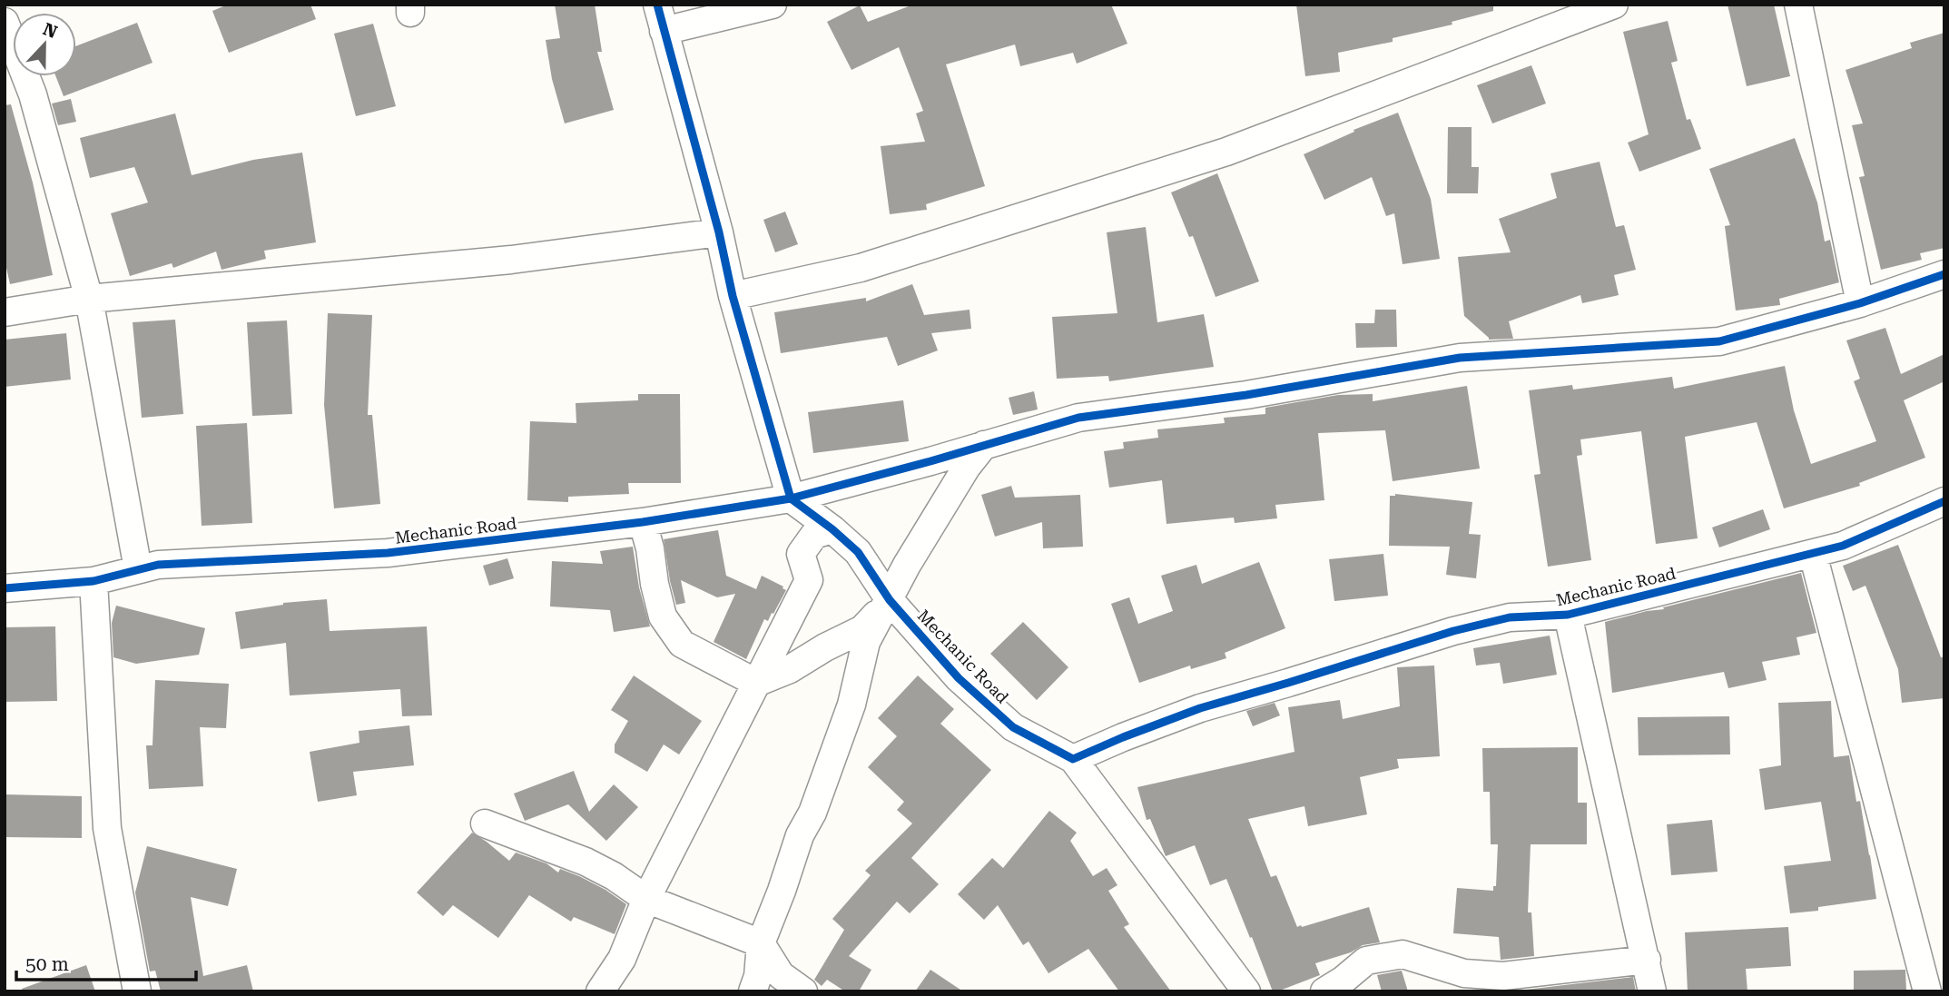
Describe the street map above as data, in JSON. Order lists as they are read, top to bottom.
{
  "streets": {
    "street": ["Mechanic Road"]
  },
  "scale_bar": "50 m",
  "north": "top"
}
